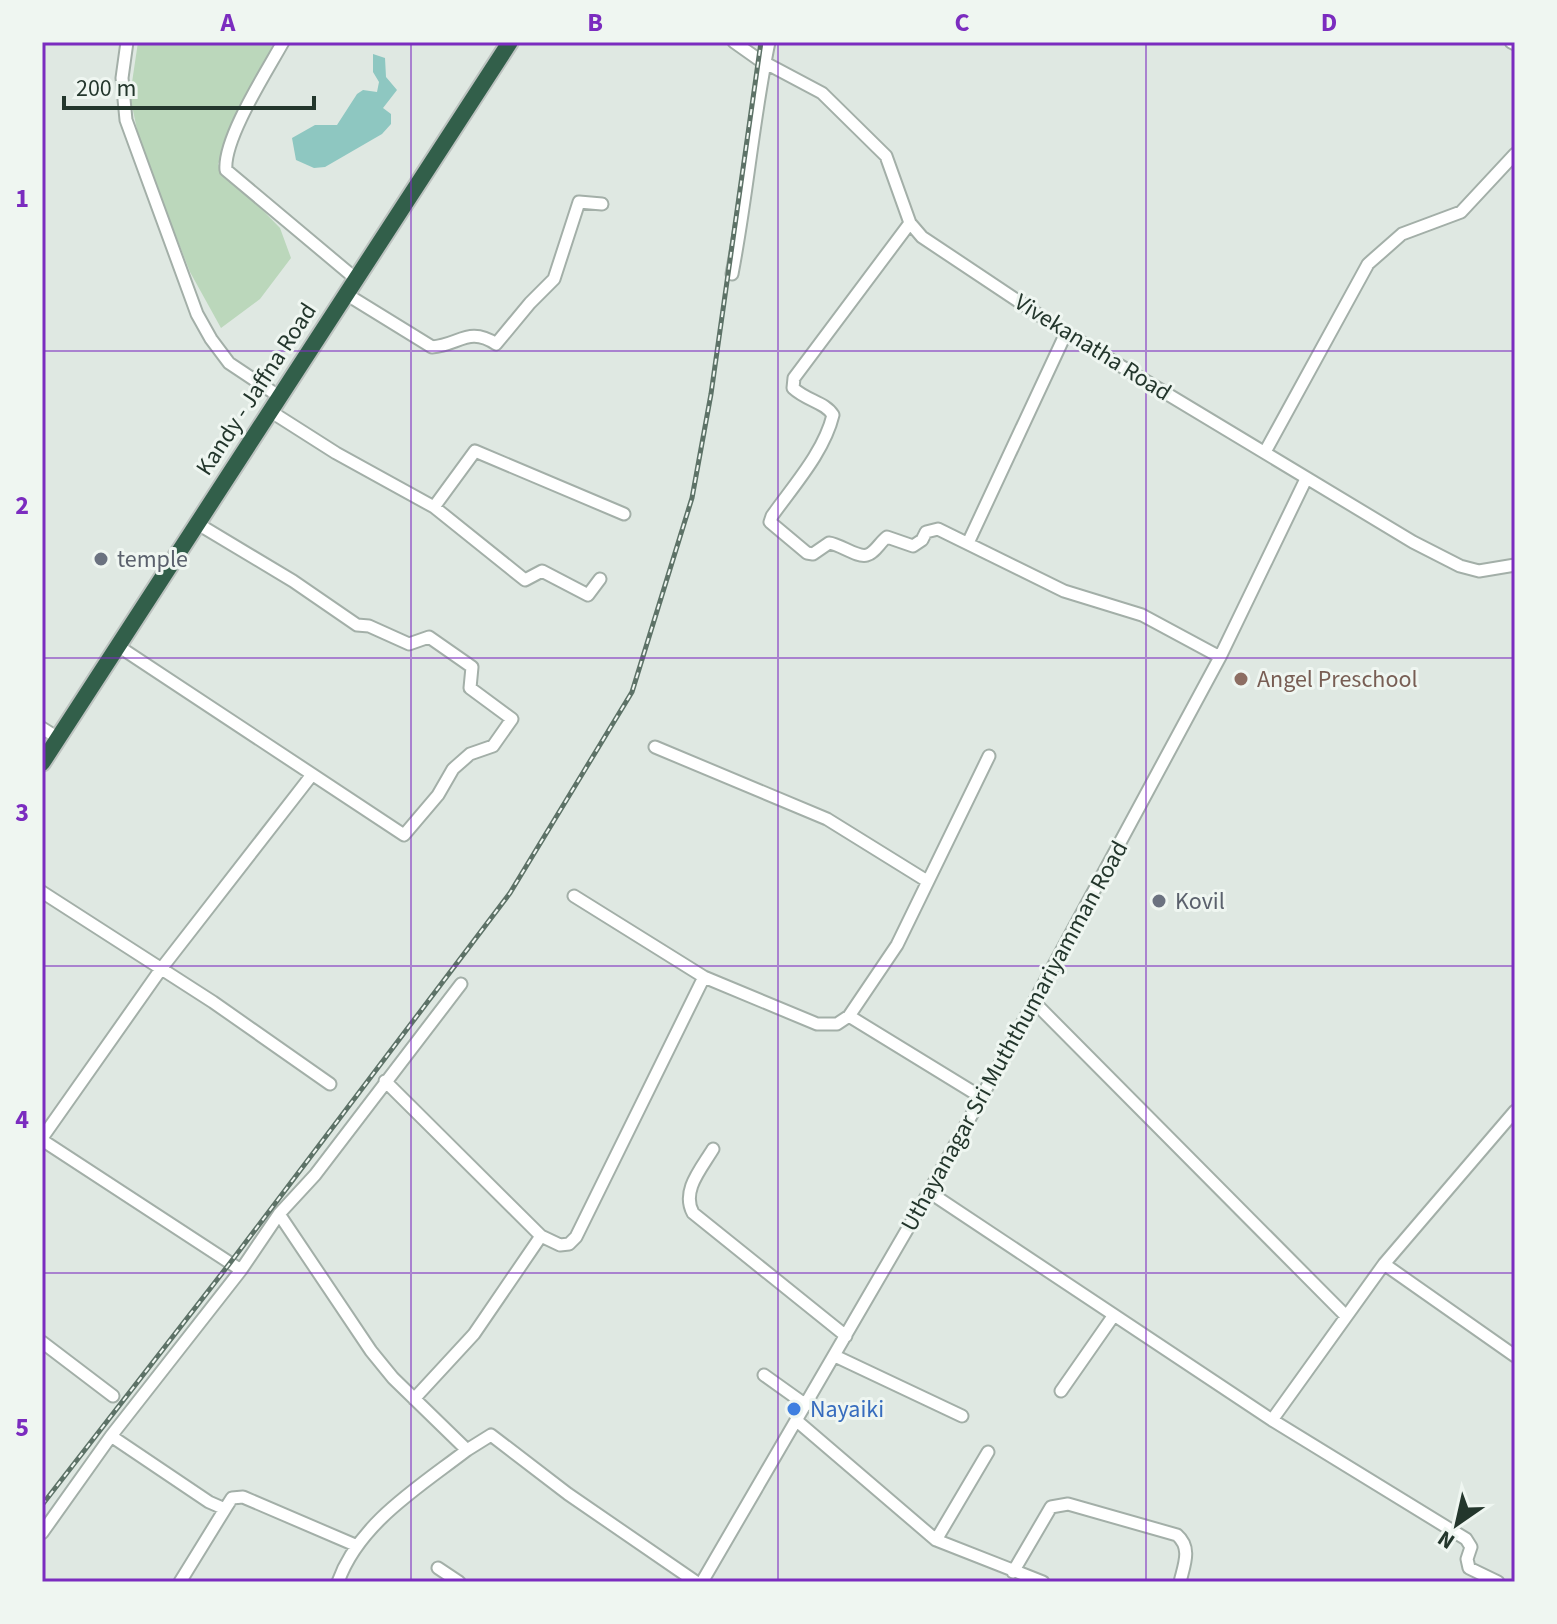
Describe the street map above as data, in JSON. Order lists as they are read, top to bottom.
{
  "streets": {
    "highway": ["Kandy - Jaffna Road"],
    "street": ["Vivekanatha Road", "Uthayanagar Sri Muththumariyamman Road"]
  },
  "crossings": [
    ["Vivekanatha Road", "Uthayanagar Sri Muththumariyamman Road"]
  ],
  "places": [
    "temple",
    "Angel Preschool",
    "Kovil",
    "Nayaiki"
  ],
  "scale_bar": "200 m",
  "north": "bottom left",
  "grid": {
    "columns": [
      "A",
      "B",
      "C",
      "D"
    ],
    "rows": [
      "1",
      "2",
      "3",
      "4",
      "5"
    ]
  }
}
